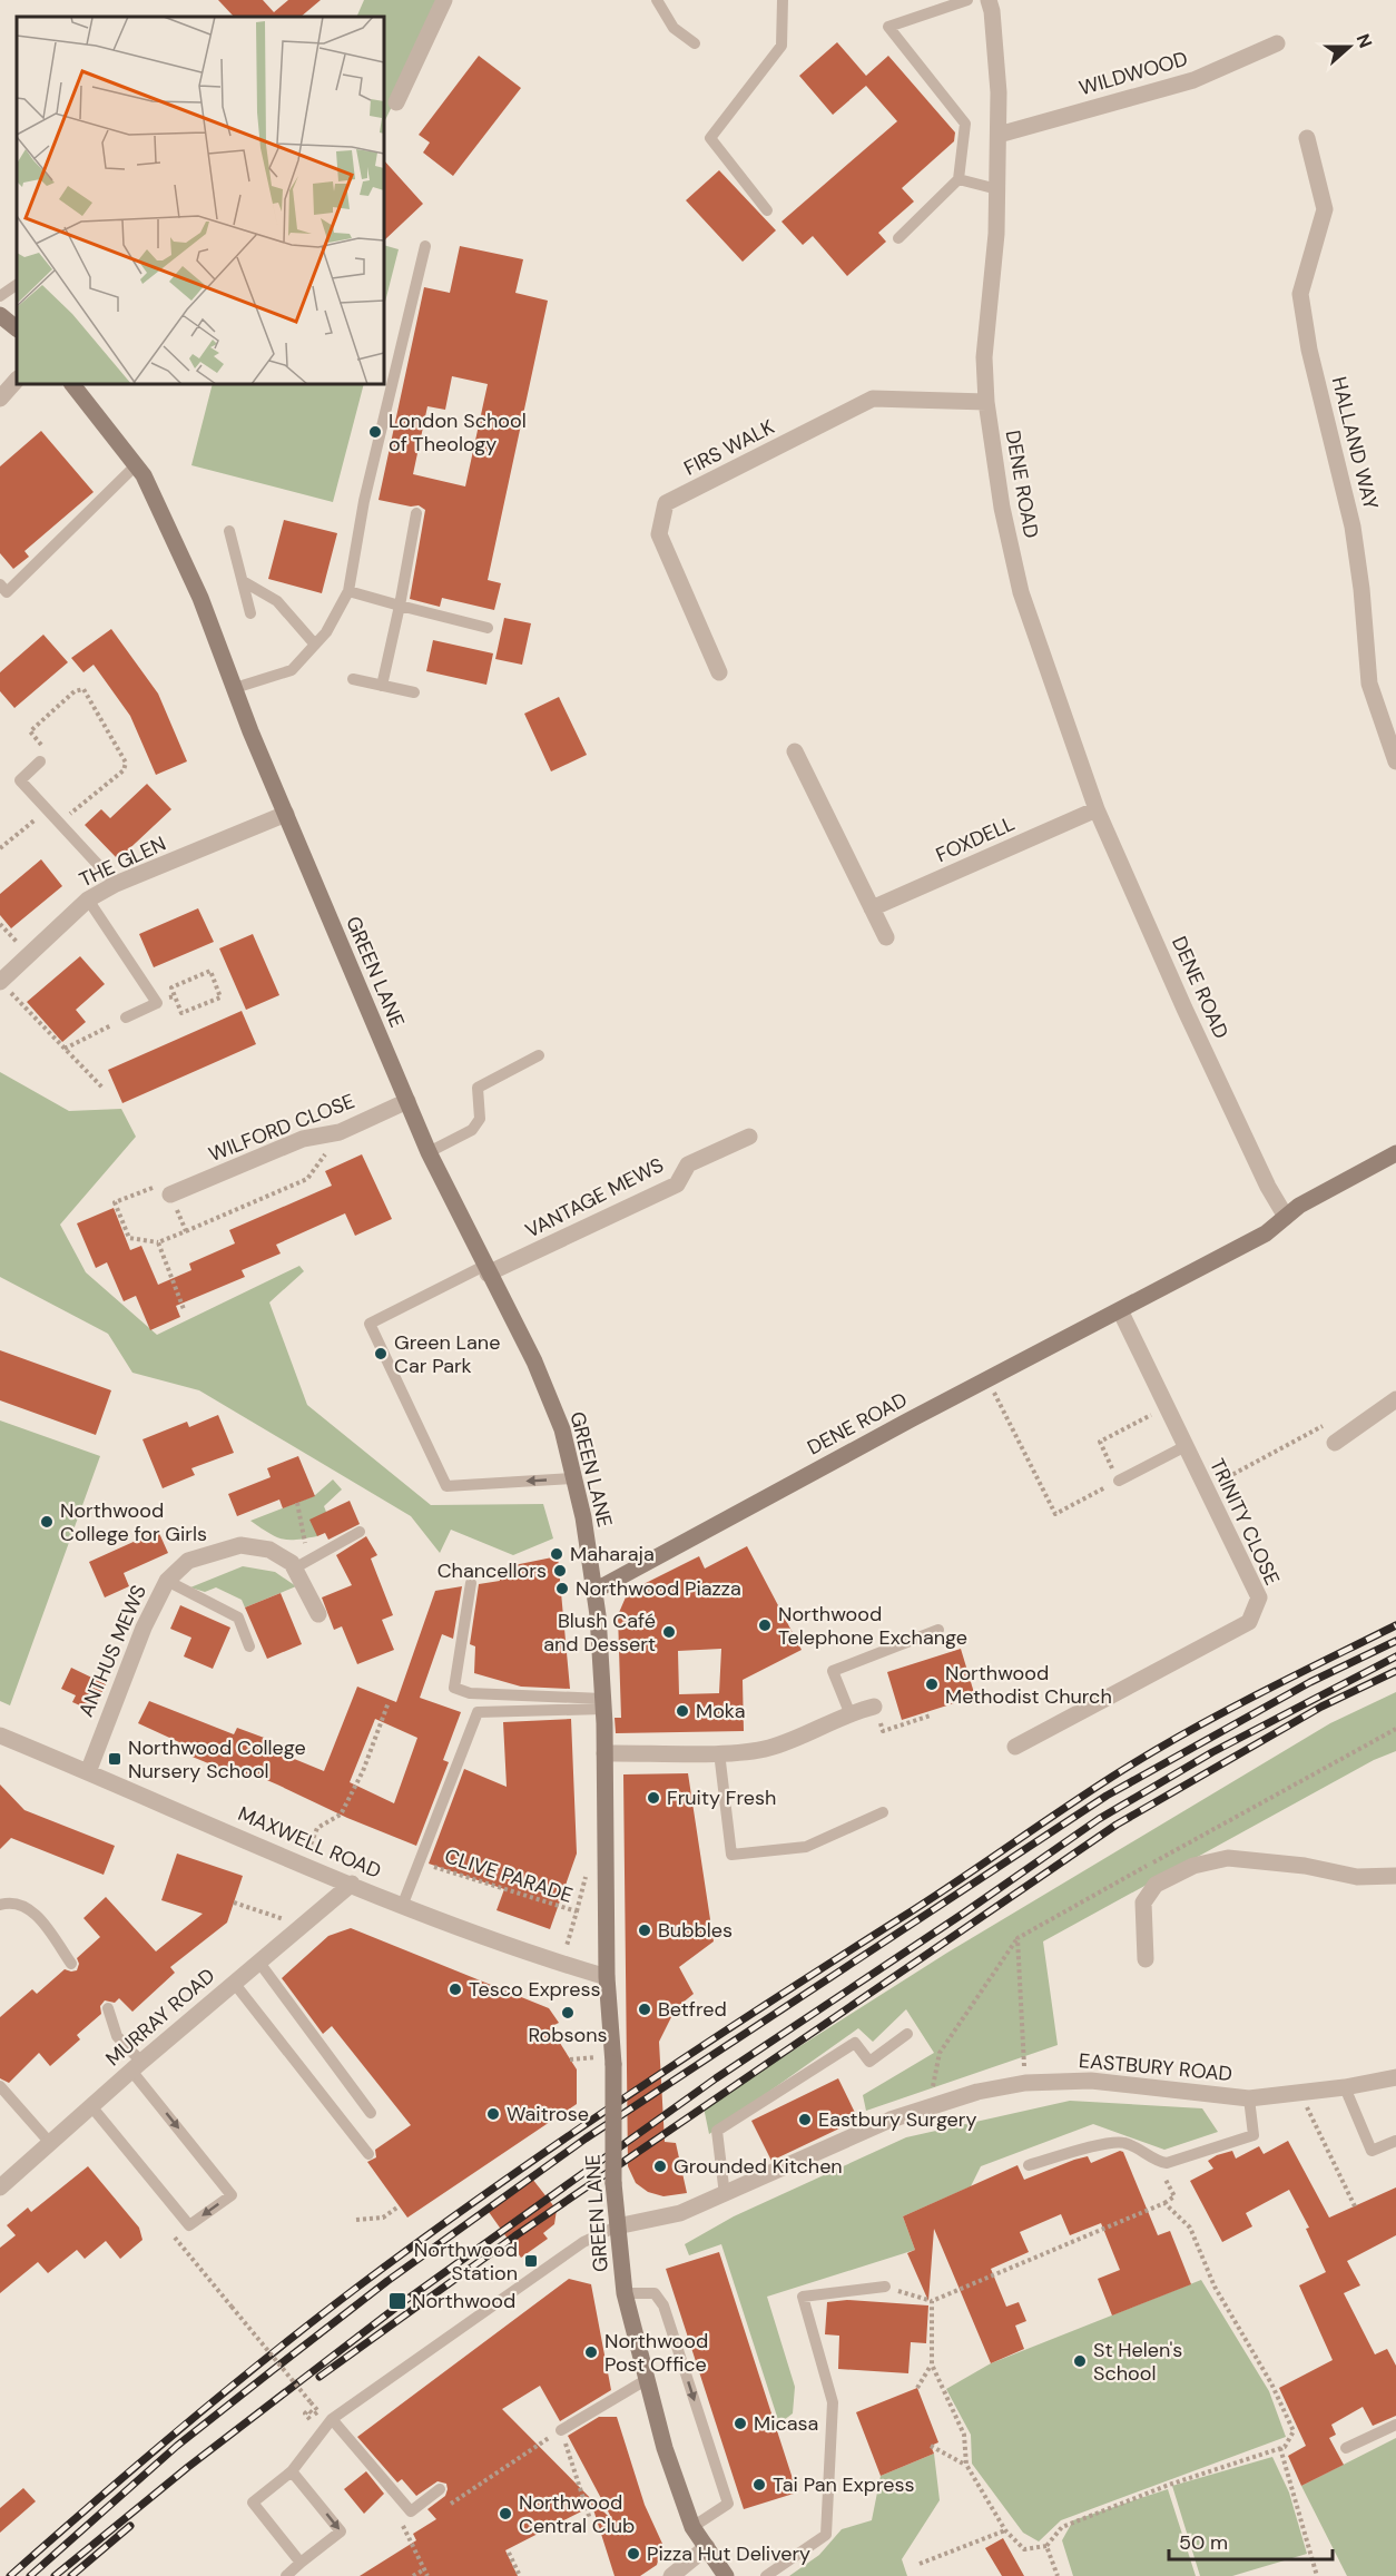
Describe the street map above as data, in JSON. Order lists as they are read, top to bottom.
{
  "streets": {
    "main road": ["DENE ROAD", "GREEN LANE"],
    "street": [
      "WILDWOOD",
      "HALLAND WAY",
      "FIRS WALK",
      "FOXDELL",
      "THE GLEN",
      "WILFORD CLOSE",
      "VANTAGE MEWS",
      "TRINITY CLOSE",
      "ANTHUS MEWS",
      "MAXWELL ROAD",
      "MURRAY ROAD",
      "EASTBURY ROAD"
    ],
    "path": ["CLIVE PARADE"]
  },
  "crossings": [
    ["WILDWOOD", "DENE ROAD"],
    ["FIRS WALK", "DENE ROAD"],
    ["DENE ROAD", "FOXDELL"],
    ["DENE ROAD", "GREEN LANE"],
    ["DENE ROAD", "TRINITY CLOSE"],
    ["THE GLEN", "GREEN LANE"],
    ["GREEN LANE", "WILFORD CLOSE"],
    ["GREEN LANE", "VANTAGE MEWS"],
    ["GREEN LANE", "MAXWELL ROAD"],
    ["GREEN LANE", "EASTBURY ROAD"],
    ["ANTHUS MEWS", "MAXWELL ROAD"],
    ["MAXWELL ROAD", "CLIVE PARADE"],
    ["MAXWELL ROAD", "MURRAY ROAD"]
  ],
  "places": {
    "other": [
      "London School of Theology",
      "Green Lane Car Park",
      "Northwood College for Girls",
      "Maharaja",
      "Chancellors",
      "Northwood Piazza",
      "Northwood Telephone Exchange",
      "Blush Café and Dessert",
      "Northwood Methodist Church",
      "Moka",
      "Fruity Fresh",
      "Bubbles",
      "Tesco Express",
      "Betfred",
      "Robsons",
      "Waitrose",
      "Eastbury Surgery",
      "Grounded Kitchen",
      "Northwood Post Office",
      "St Helen's School",
      "Micasa",
      "Tai Pan Express",
      "Northwood Central Club",
      "Pizza Hut Delivery"
    ],
    "transit": ["Northwood College Nursery School", "Northwood Station", "Northwood"]
  },
  "scale_bar": "50 m",
  "north": "right"
}
